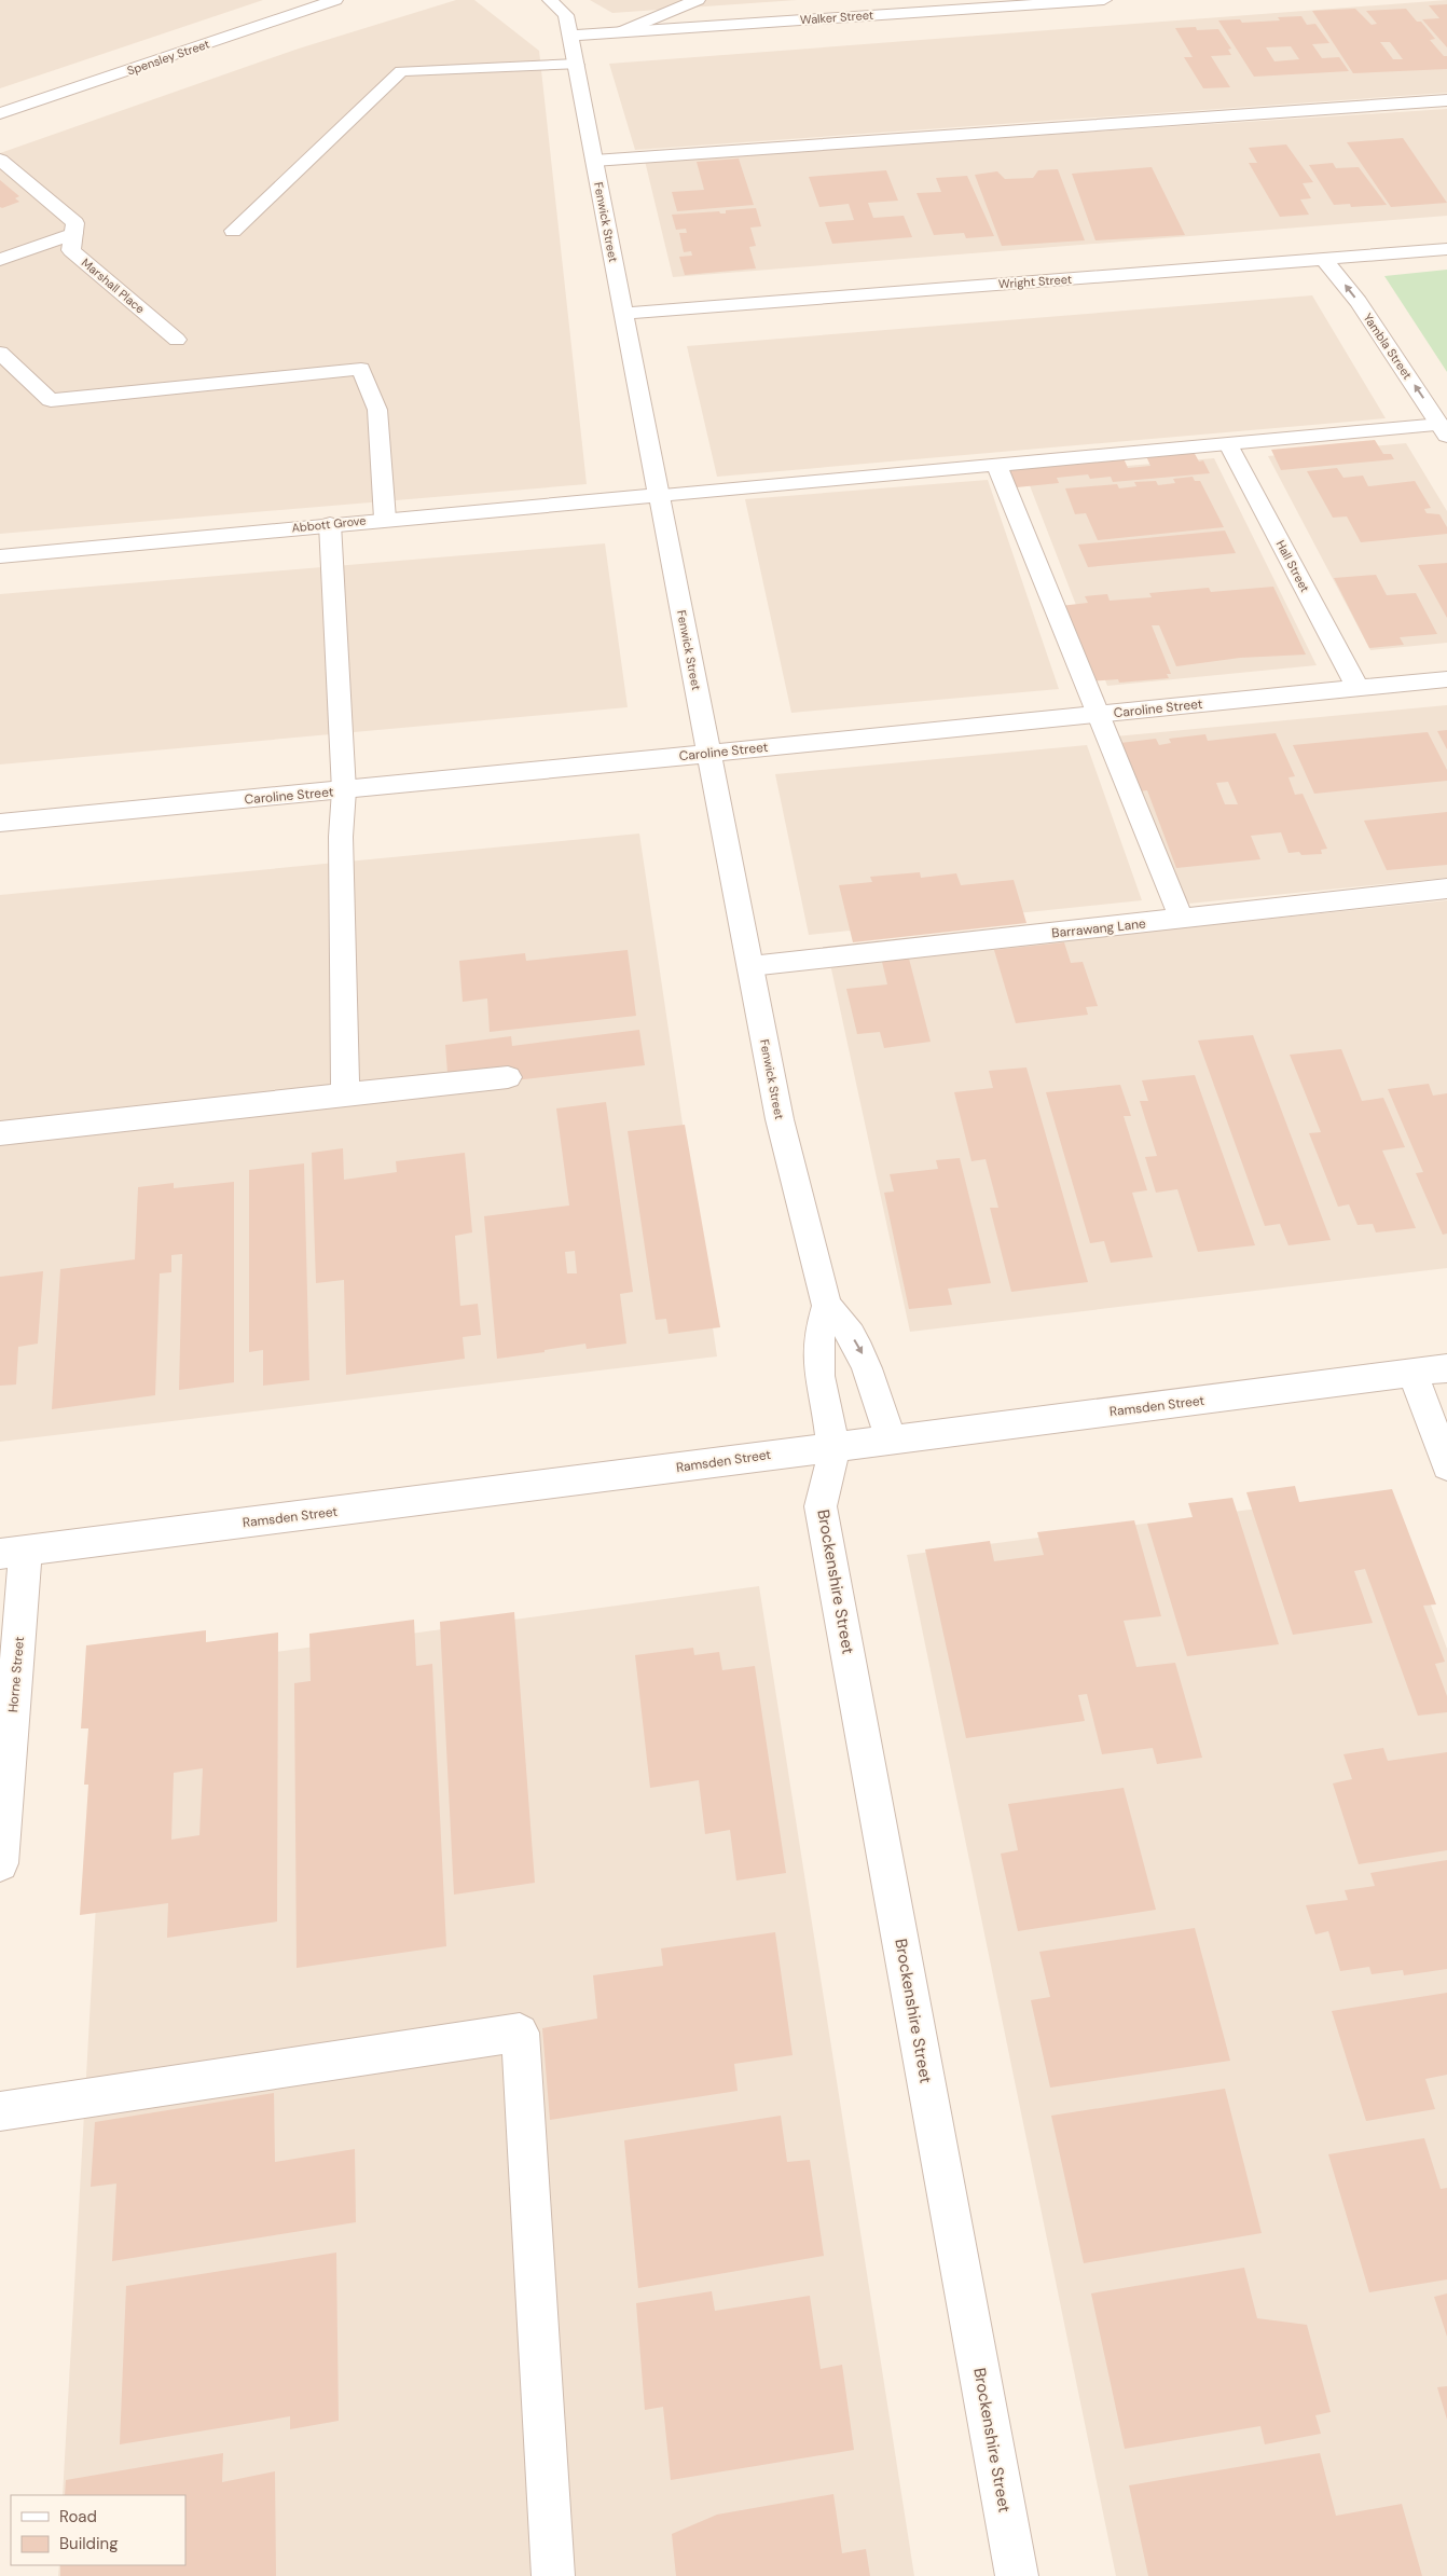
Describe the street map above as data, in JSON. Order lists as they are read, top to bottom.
{
  "streets": {
    "street": [
      "Walker Street",
      "Spensley Street",
      "Fenwick Street",
      "Wright Street",
      "Marshall Place",
      "Yambla Street",
      "Abbott Grove",
      "Hall Street",
      "Caroline Street",
      "Barrawang Lane",
      "Ramsden Street",
      "Brockenshire Street",
      "Horne Street"
    ]
  },
  "crossings": [
    ["Walker Street", "Fenwick Street"],
    ["Fenwick Street", "Wright Street"],
    ["Fenwick Street", "Abbott Grove"],
    ["Fenwick Street", "Caroline Street"],
    ["Fenwick Street", "Barrawang Lane"],
    ["Wright Street", "Yambla Street"],
    ["Yambla Street", "Abbott Grove"],
    ["Abbott Grove", "Hall Street"],
    ["Hall Street", "Caroline Street"],
    ["Ramsden Street", "Brockenshire Street"],
    ["Ramsden Street", "Horne Street"]
  ],
  "one_way": ["Yambla Street"],
  "legend": ["Road", "Building"]
}
